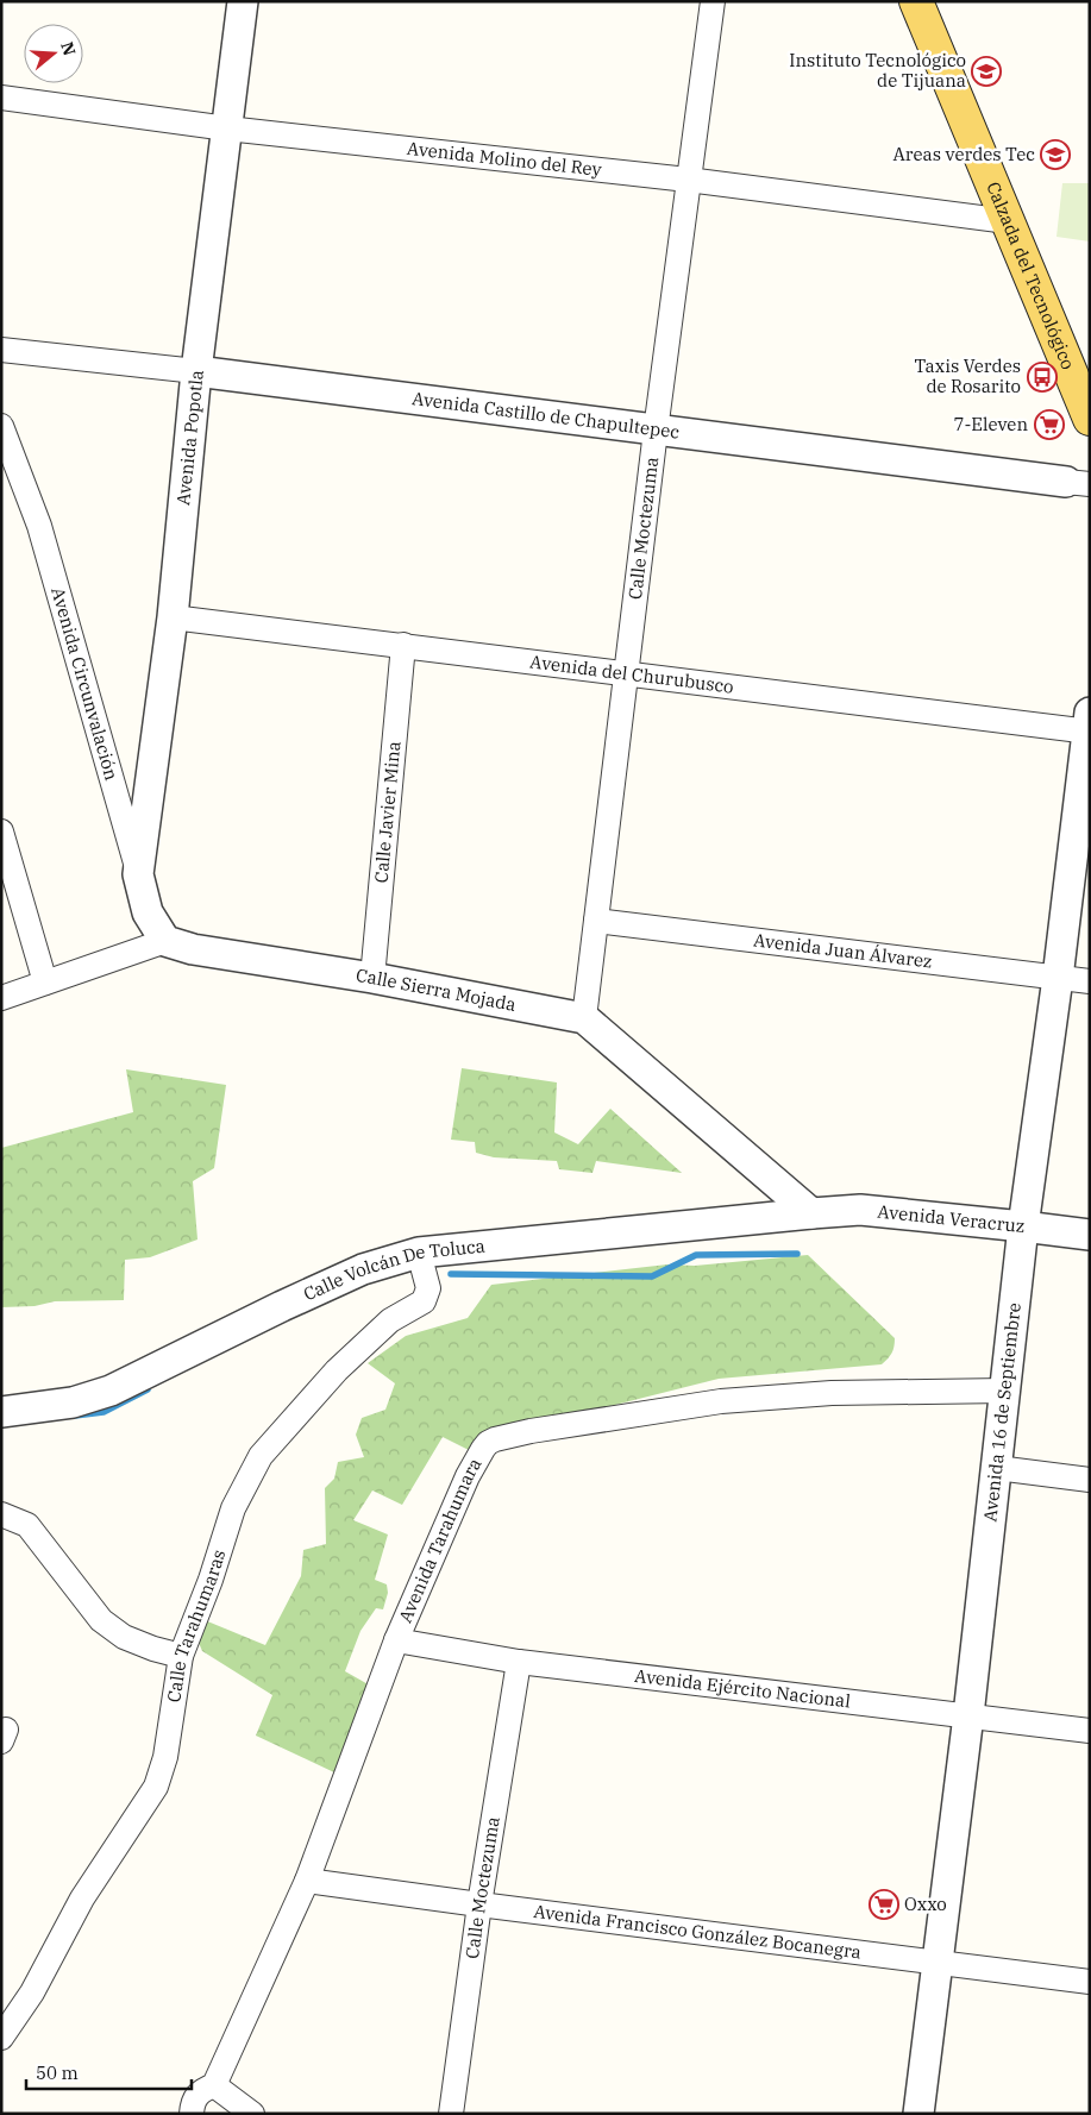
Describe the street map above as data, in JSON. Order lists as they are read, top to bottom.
{
  "streets": {
    "main road": ["Calzada del Tecnológico"],
    "street": [
      "Avenida Molino del Rey",
      "Avenida Castillo de Chapultepec",
      "Avenida Popotla",
      "Calle Moctezuma",
      "Avenida del Churubusco",
      "Avenida Circunvalación",
      "Calle Javier Mina",
      "Avenida Juan Álvarez",
      "Calle Sierra Mojada",
      "Avenida Veracruz",
      "Calle Volcán De Toluca",
      "Avenida 16 de Septiembre",
      "Avenida Tarahumara",
      "Calle Tarahumaras",
      "Avenida Ejército Nacional",
      "Avenida Francisco González Bocanegra"
    ]
  },
  "crossings": [
    ["Avenida Molino del Rey", "Calzada del Tecnológico"],
    ["Avenida Molino del Rey", "Avenida Popotla"],
    ["Avenida Molino del Rey", "Calle Moctezuma"],
    ["Avenida Castillo de Chapultepec", "Avenida Popotla"],
    ["Avenida Castillo de Chapultepec", "Calle Moctezuma"],
    ["Avenida Popotla", "Avenida del Churubusco"],
    ["Avenida Popotla", "Avenida Circunvalación"],
    ["Calle Moctezuma", "Avenida del Churubusco"],
    ["Calle Moctezuma", "Avenida Juan Álvarez"],
    ["Calle Moctezuma", "Calle Sierra Mojada"],
    ["Calle Moctezuma", "Avenida Ejército Nacional"],
    ["Calle Moctezuma", "Avenida Francisco González Bocanegra"],
    ["Avenida del Churubusco", "Calle Javier Mina"],
    ["Avenida del Churubusco", "Avenida 16 de Septiembre"],
    ["Avenida Circunvalación", "Calle Sierra Mojada"],
    ["Calle Javier Mina", "Calle Sierra Mojada"],
    ["Avenida Juan Álvarez", "Avenida 16 de Septiembre"],
    ["Calle Sierra Mojada", "Avenida Veracruz"],
    ["Calle Sierra Mojada", "Calle Volcán De Toluca"],
    ["Avenida Veracruz", "Calle Volcán De Toluca"],
    ["Avenida Veracruz", "Avenida 16 de Septiembre"],
    ["Calle Volcán De Toluca", "Calle Tarahumaras"],
    ["Avenida 16 de Septiembre", "Avenida Tarahumara"],
    ["Avenida 16 de Septiembre", "Avenida Ejército Nacional"],
    ["Avenida 16 de Septiembre", "Avenida Francisco González Bocanegra"],
    ["Avenida Tarahumara", "Avenida Ejército Nacional"],
    ["Avenida Tarahumara", "Avenida Francisco González Bocanegra"]
  ],
  "places": {
    "school or university": ["Instituto Tecnológico de Tijuana", "Areas verdes Tec"],
    "bus stop": ["Taxis Verdes de Rosarito"],
    "supermarket": ["7-Eleven", "Oxxo"]
  },
  "scale_bar": "50 m",
  "north": "right"
}
